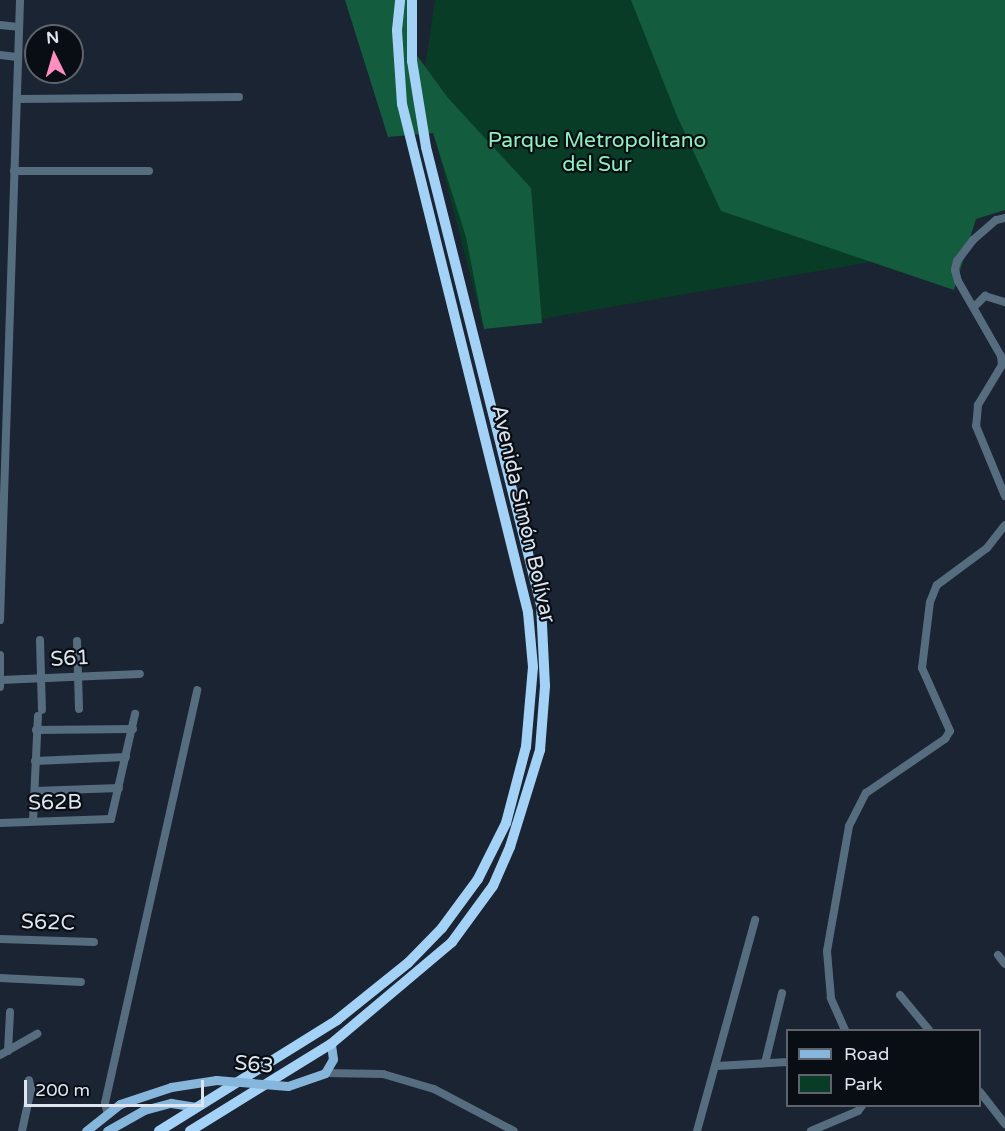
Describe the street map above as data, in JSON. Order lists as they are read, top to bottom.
{
  "streets": {
    "highway": ["Avenida Simón Bolívar"],
    "main road": ["S63"],
    "street": ["S61", "S62B", "S62C"]
  },
  "parks": ["Parque Metropolitano del Sur"],
  "legend": ["Road", "Park"],
  "scale_bar": "200 m",
  "north": "top"
}
